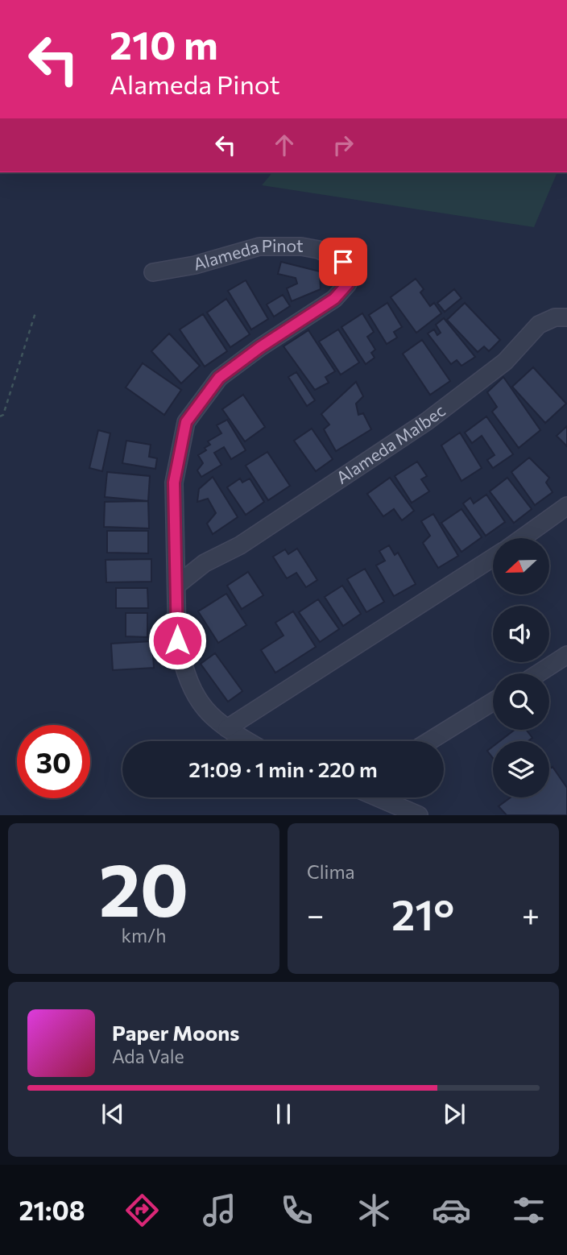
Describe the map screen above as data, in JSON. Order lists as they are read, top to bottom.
{
  "streets": {
    "street": ["Alameda Pinot", "Alameda Malbec"]
  },
  "crossings": [
    ["Alameda Pinot", "Alameda Malbec"]
  ],
  "north": "left",
  "page": {
    "turn": ["210 m", "Alameda Pinot"],
    "limit": "30",
    "trip": "21:09 · 1 min · 220 m",
    "tile": [
      ["20", "km/h"],
      "Clima"
    ],
    "heat": ["−", "21°", "+"],
    "song": ["Paper Moons", "Ada Vale"],
    "tabs": "21:08"
  }
}
